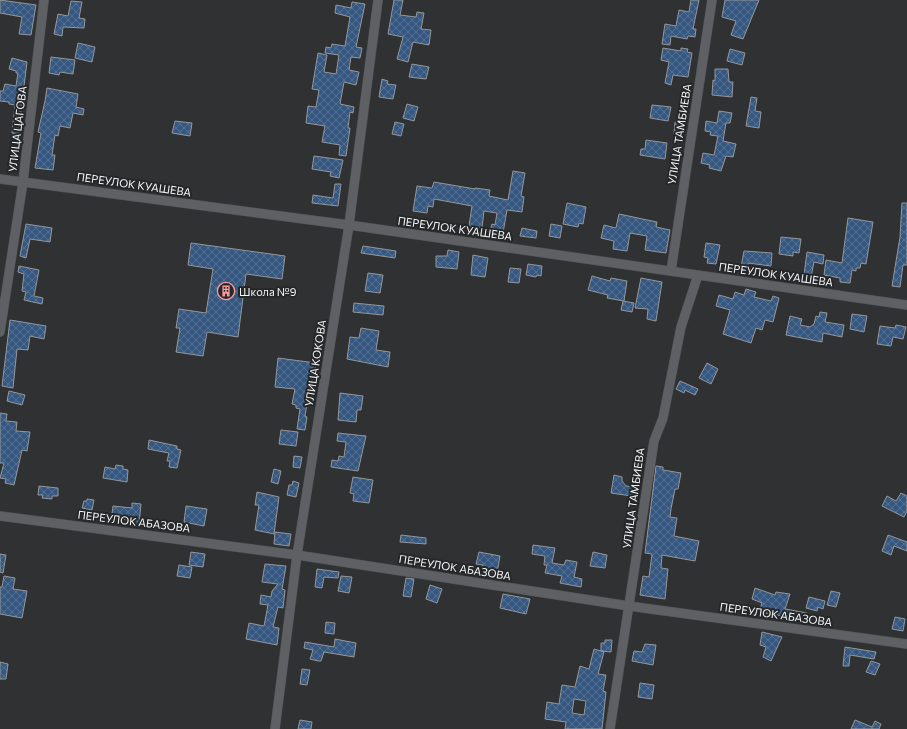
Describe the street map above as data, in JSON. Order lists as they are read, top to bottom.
{
  "streets": {
    "street": [
      "УЛИЦА ЦАГОВА",
      "УЛИЦА ТАМБИЕВА",
      "ПЕРЕУЛОК КУАШЕВА",
      "УЛИЦА КОКОВА",
      "ПЕРЕУЛОК АБАЗОВА"
    ]
  },
  "crossings": [
    ["УЛИЦА ЦАГОВА", "ПЕРЕУЛОК КУАШЕВА"],
    ["УЛИЦА ТАМБИЕВА", "ПЕРЕУЛОК КУАШЕВА"],
    ["УЛИЦА ТАМБИЕВА", "ПЕРЕУЛОК АБАЗОВА"],
    ["ПЕРЕУЛОК КУАШЕВА", "УЛИЦА КОКОВА"],
    ["УЛИЦА КОКОВА", "ПЕРЕУЛОК АБАЗОВА"]
  ],
  "places": {
    "building": ["Школа №9"]
  }
}
